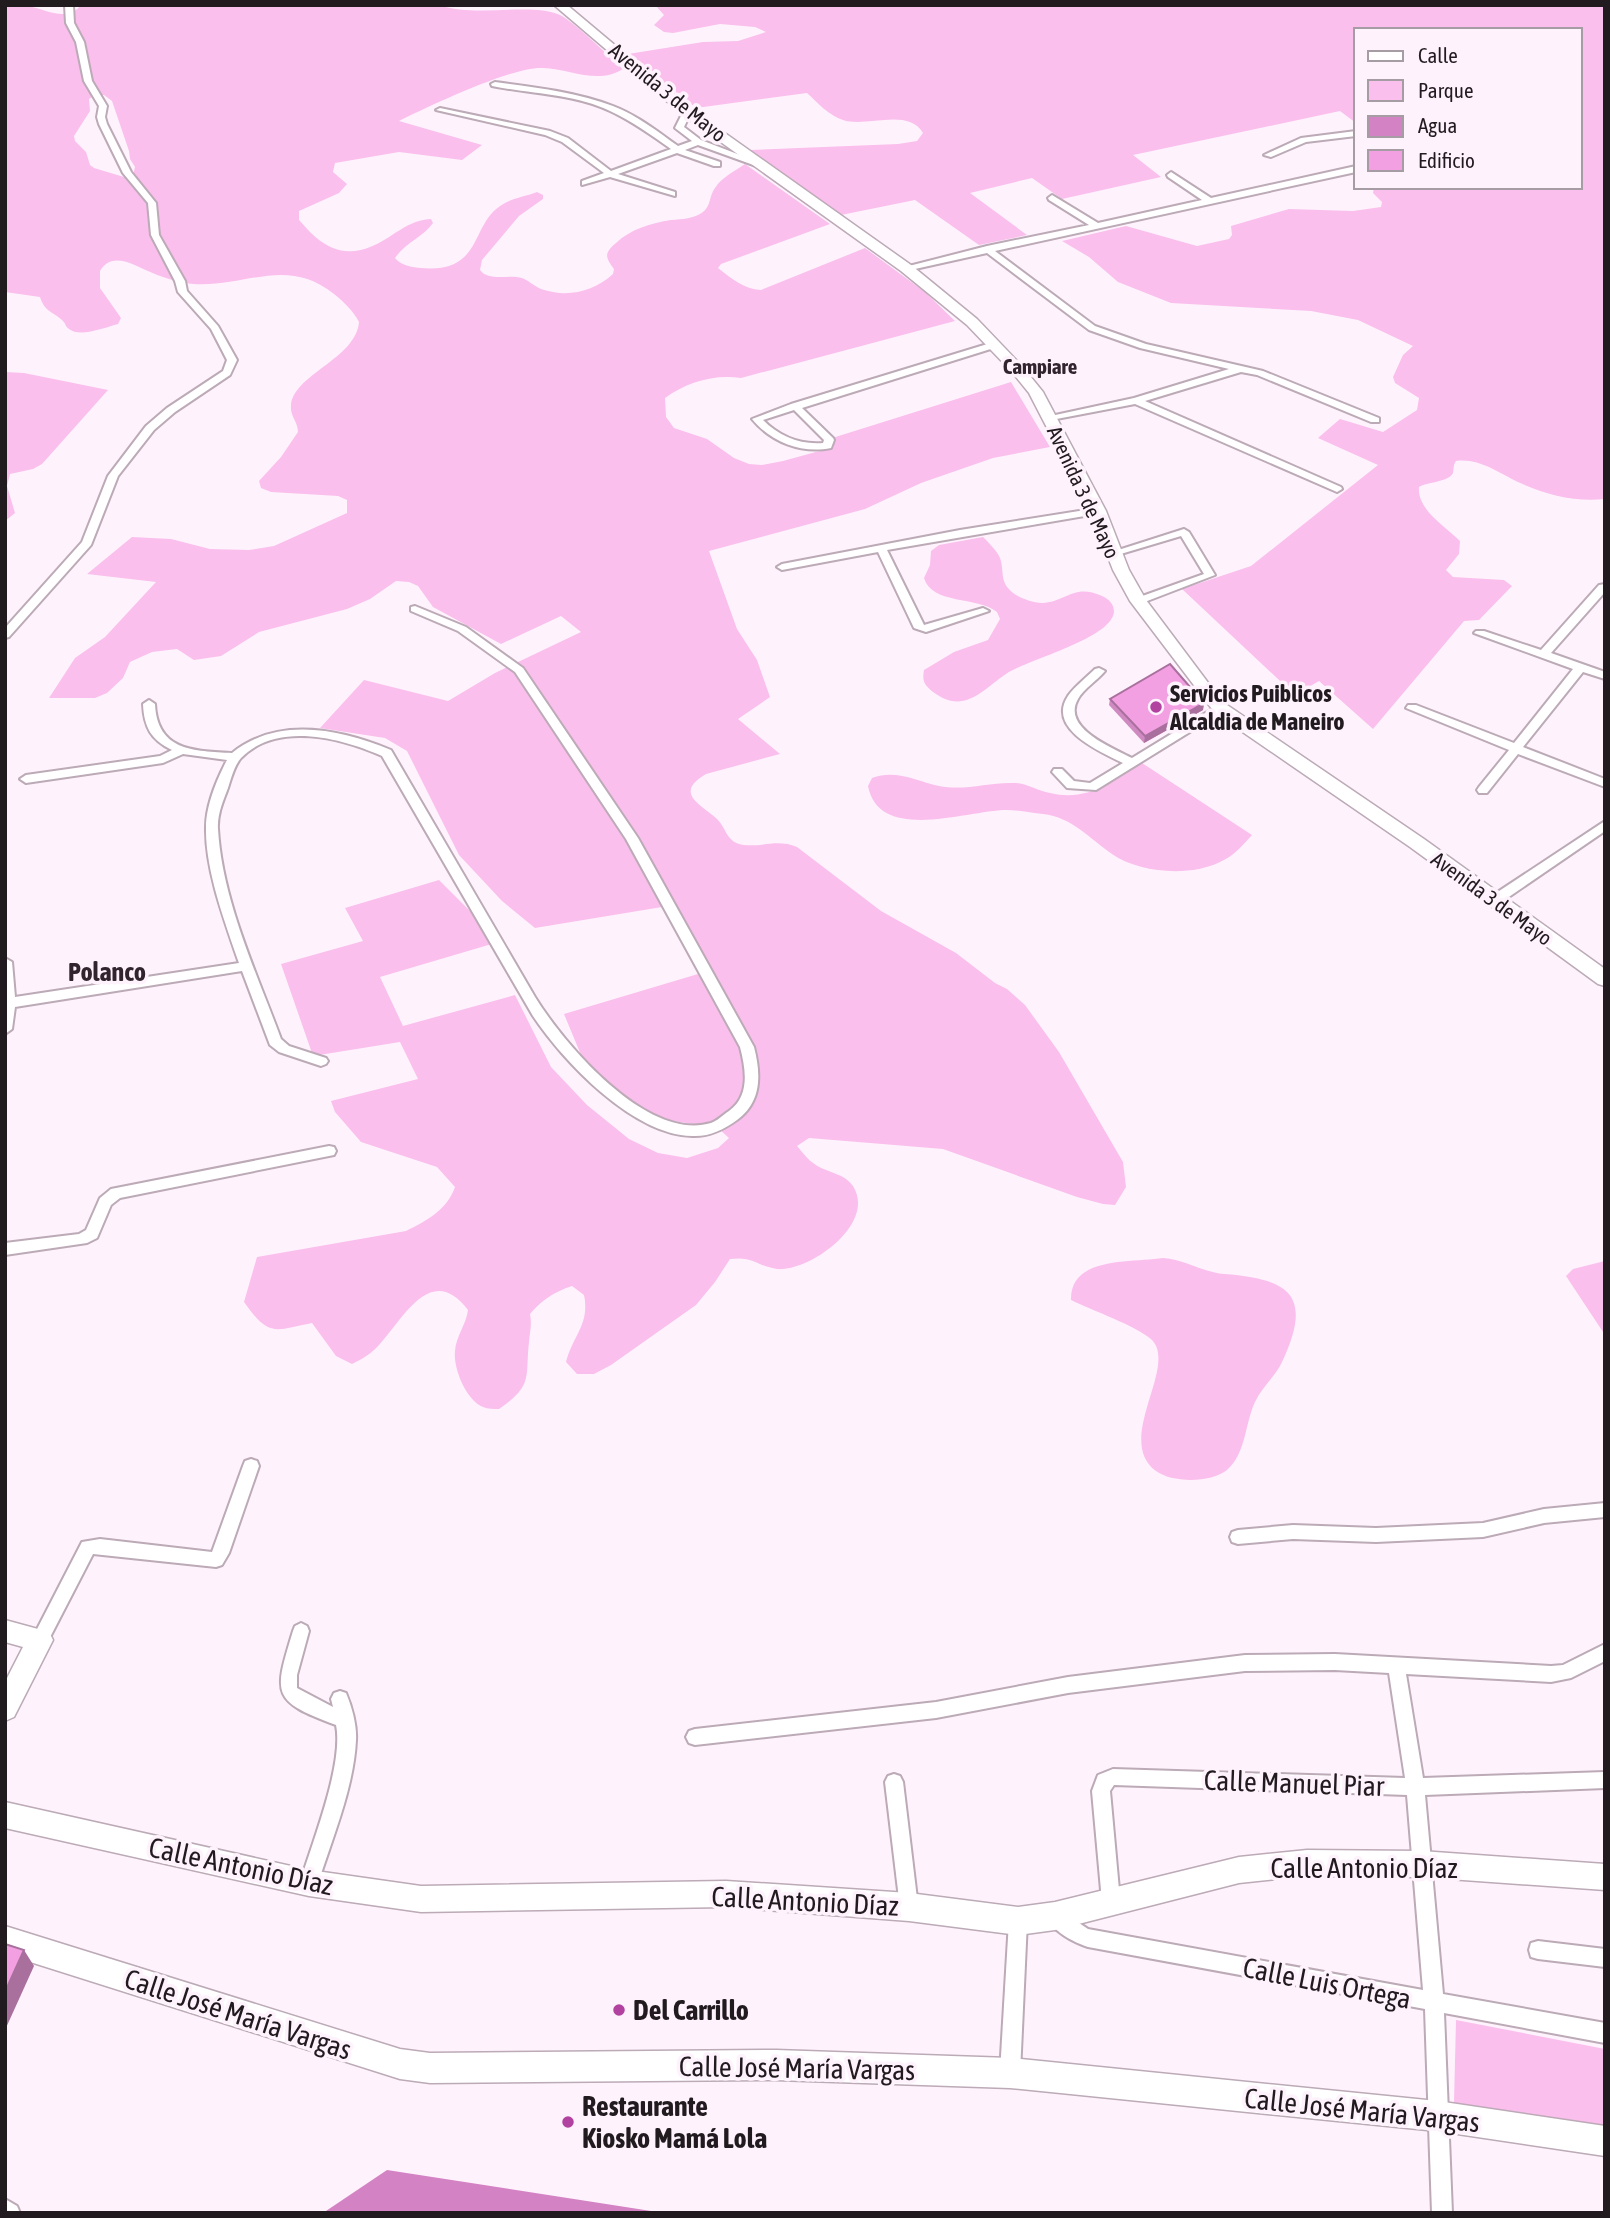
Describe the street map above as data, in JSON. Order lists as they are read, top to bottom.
{
  "streets": {
    "street": [
      "Avenida 3 de Mayo",
      "Calle Manuel Piar",
      "Calle Antonio Díaz",
      "Calle Luis Ortega",
      "Calle José María Vargas"
    ]
  },
  "crossings": [
    ["Calle Manuel Piar", "Calle Antonio Díaz"],
    ["Calle Antonio Díaz", "Calle Luis Ortega"]
  ],
  "districts": ["Campiare", "Polanco"],
  "places": ["Servicios Puiblicos Alcaldia de Maneiro", "Del Carrillo", "Restaurante Kiosko Mamá Lola"],
  "legend": [
    "Calle",
    "Parque",
    "Agua",
    "Edificio"
  ]
}
